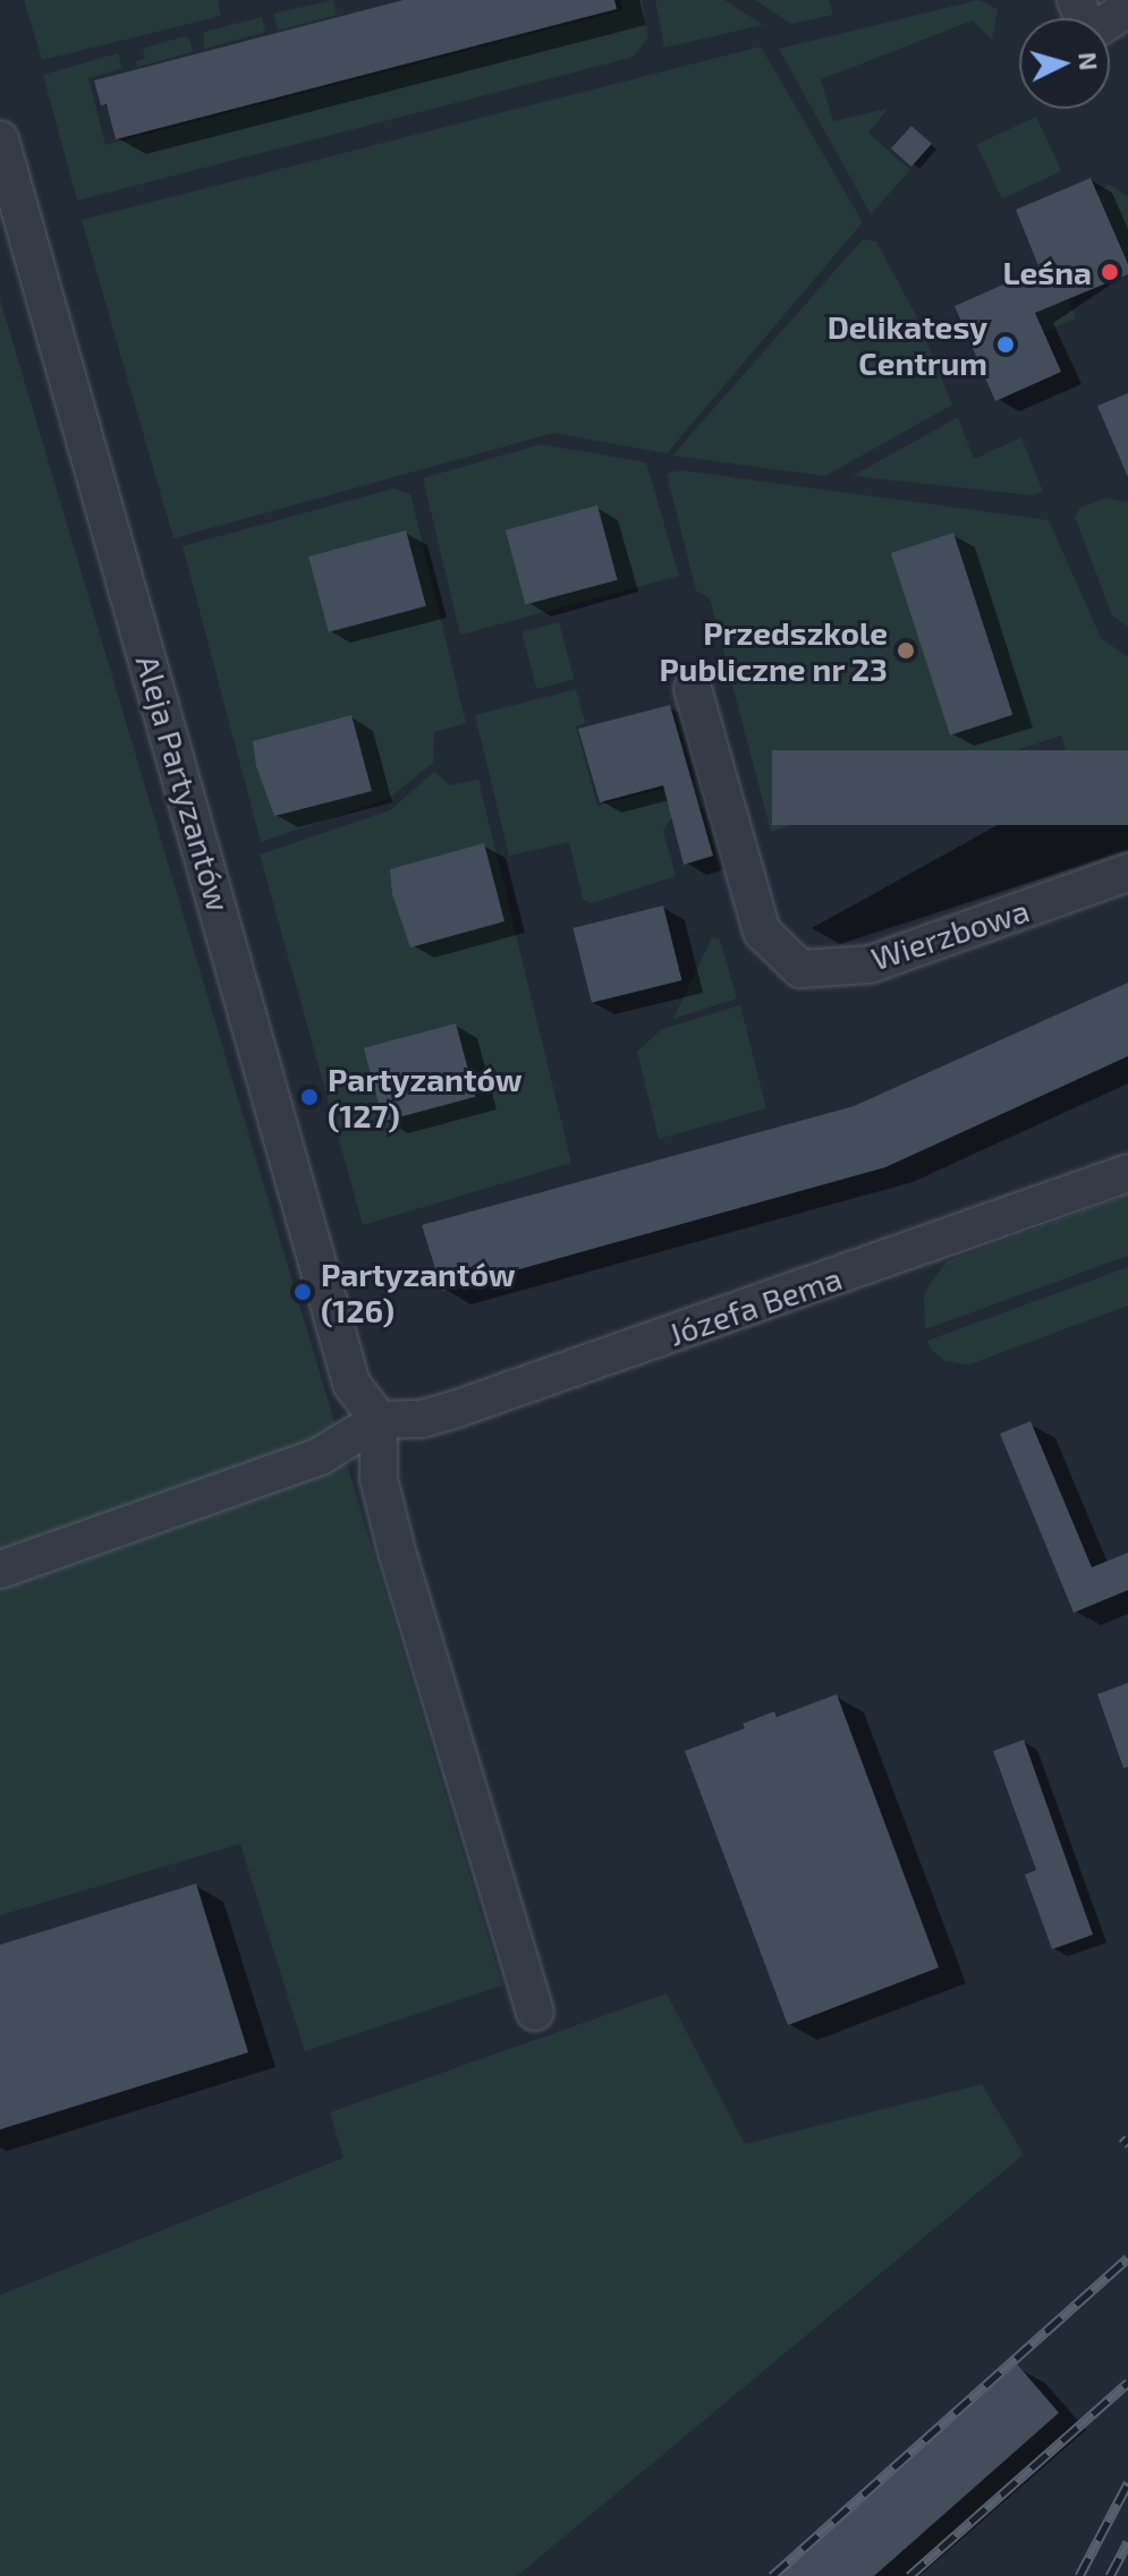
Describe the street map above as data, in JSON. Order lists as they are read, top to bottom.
{
  "streets": {
    "street": ["Aleja Partyzantów", "Wierzbowa", "Józefa Bema"]
  },
  "crossings": [
    ["Aleja Partyzantów", "Józefa Bema"]
  ],
  "places": [
    "Leśna",
    "Delikatesy Centrum",
    "Przedszkole Publiczne nr 23",
    "Partyzantów (127)",
    "Partyzantów (126)"
  ],
  "north": "right"
}
